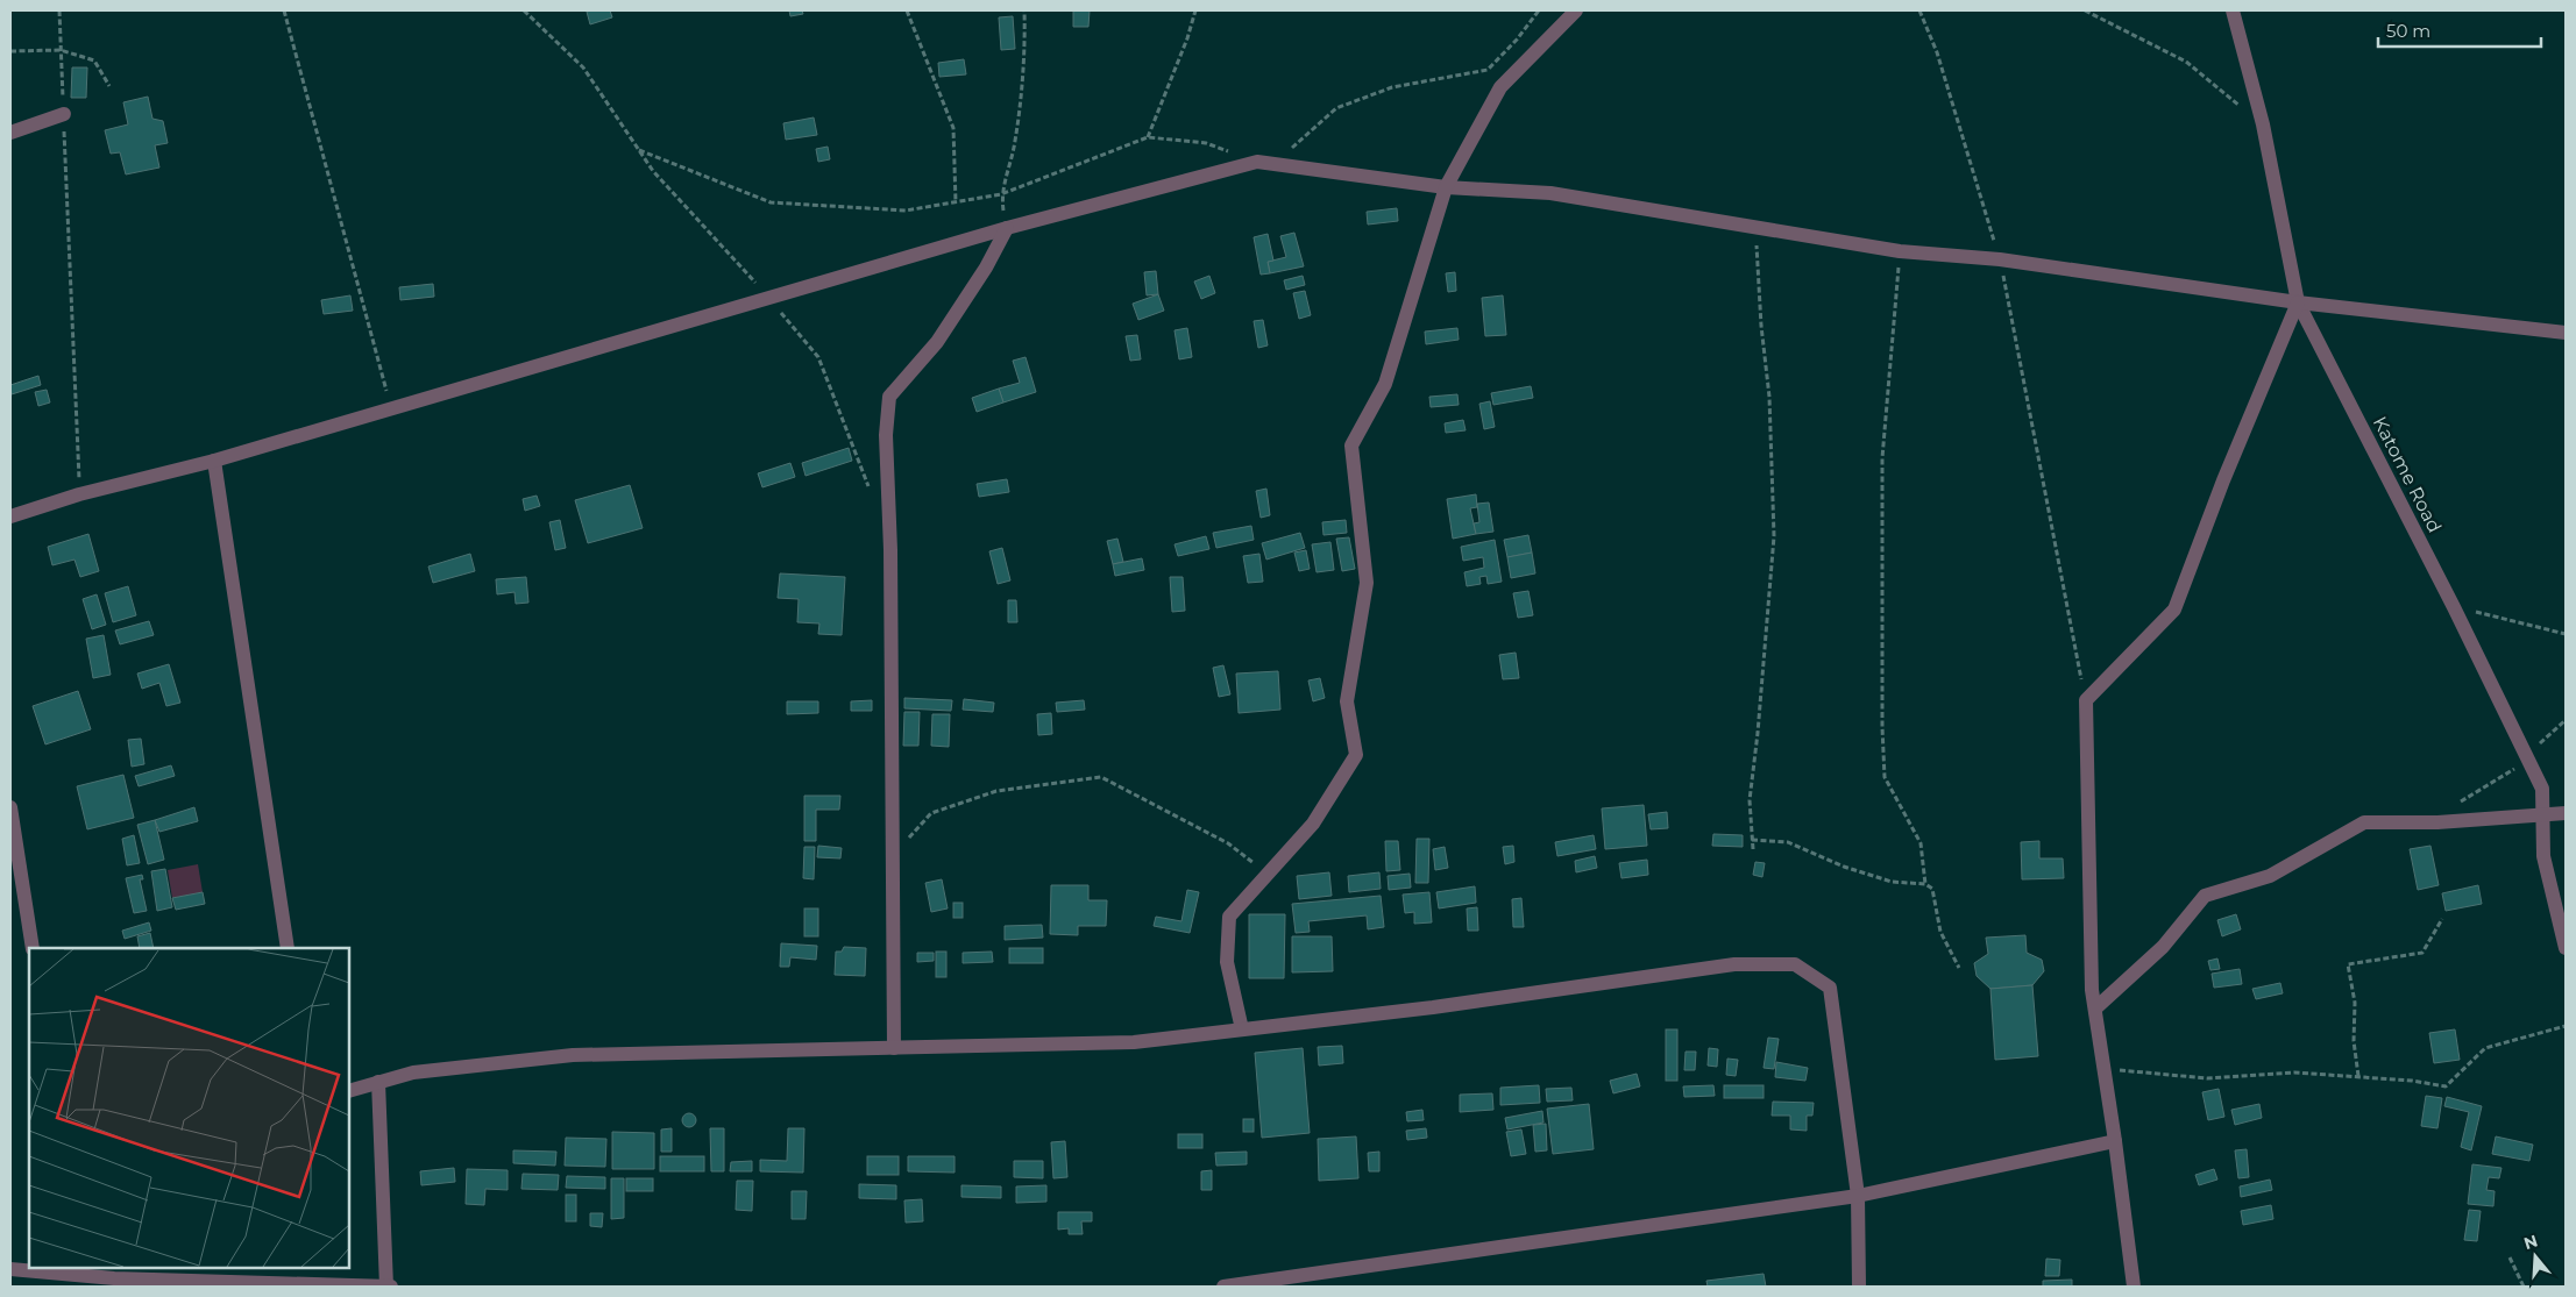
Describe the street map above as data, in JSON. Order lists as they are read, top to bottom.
{
  "streets": {
    "street": ["Katome Road"]
  },
  "scale_bar": "50 m",
  "north": "top"
}
